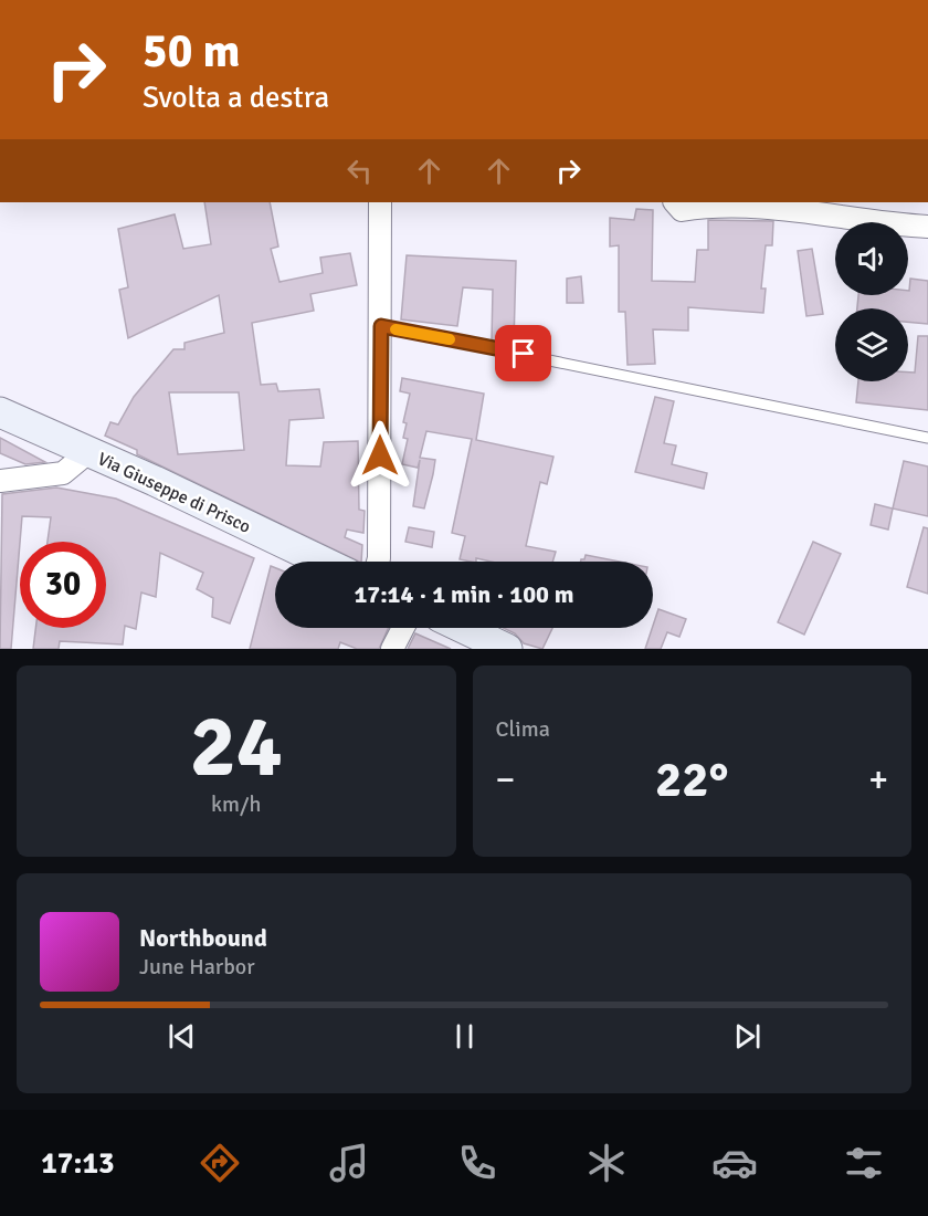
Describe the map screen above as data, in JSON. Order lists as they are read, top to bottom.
{
  "streets": {
    "main road": ["Via Giuseppe di Prisco"]
  },
  "page": {
    "turn": ["50 m", "Svolta a destra"],
    "limit": "30",
    "trip": "17:14 · 1 min · 100 m",
    "tile": [
      ["24", "km/h"],
      "Clima"
    ],
    "heat": ["−", "22°", "+"],
    "song": ["Northbound", "June Harbor"],
    "tabs": "17:13"
  }
}
